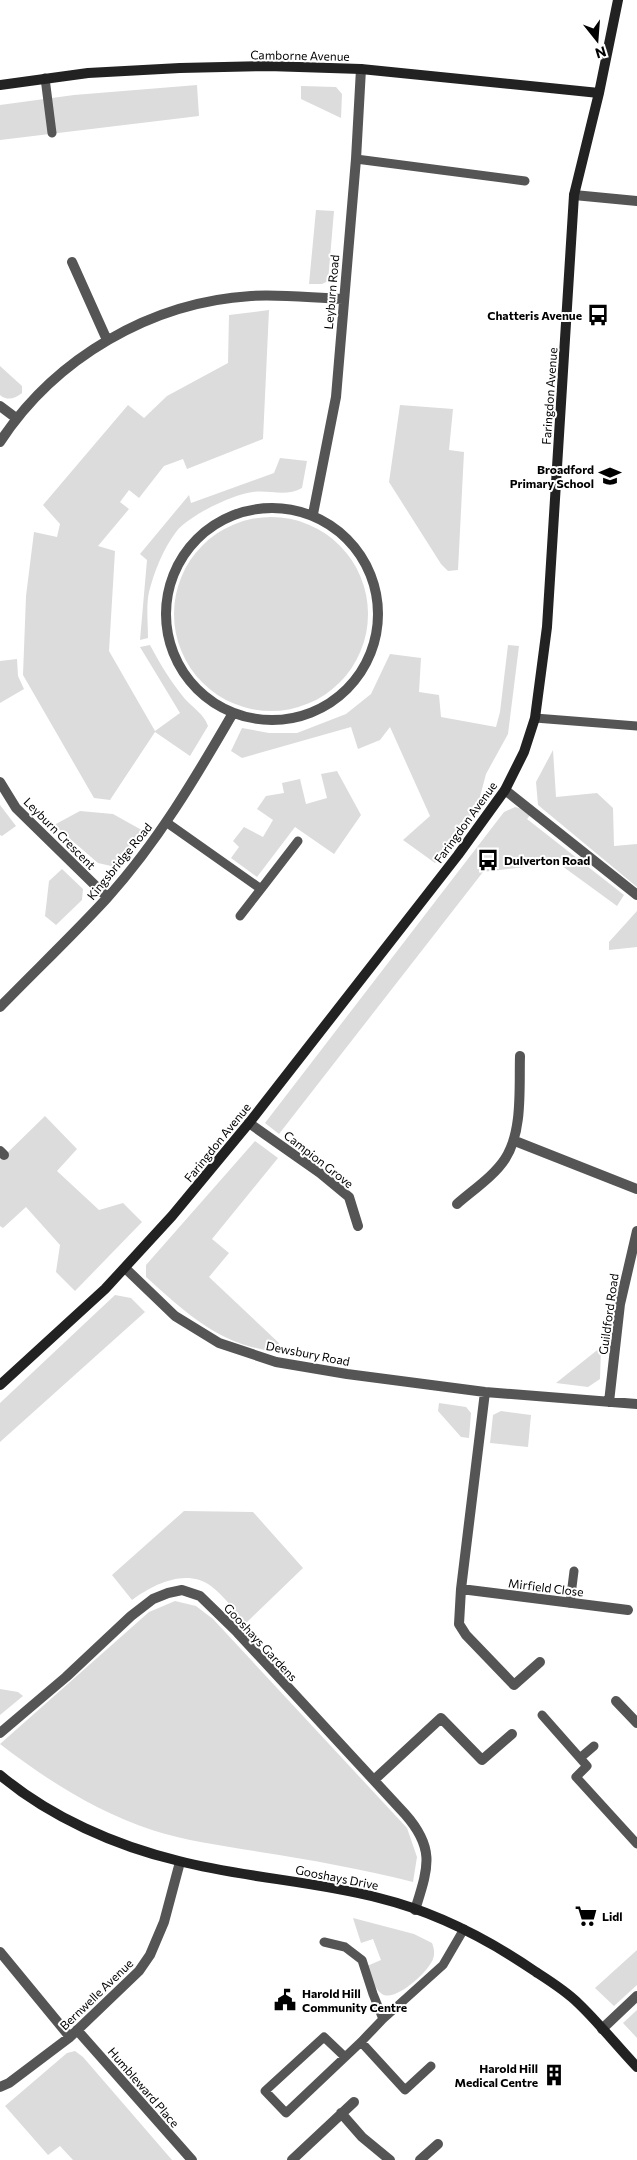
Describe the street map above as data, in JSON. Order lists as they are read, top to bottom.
{
  "streets": {
    "street": [
      "Camborne Avenue",
      "Leyburn Road",
      "Faringdon Avenue",
      "Leyburn Crescent",
      "Kingsbridge Road",
      "Campion Grove",
      "Guildford Road",
      "Dewsbury Road",
      "Mirfield Close",
      "Gooshays Gardens",
      "Gooshays Drive",
      "Bernwelle Avenue",
      "Humbleward Place"
    ]
  },
  "crossings": [
    ["Camborne Avenue", "Leyburn Road"],
    ["Camborne Avenue", "Faringdon Avenue"],
    ["Faringdon Avenue", "Campion Grove"],
    ["Faringdon Avenue", "Dewsbury Road"],
    ["Leyburn Crescent", "Kingsbridge Road"],
    ["Guildford Road", "Dewsbury Road"],
    ["Gooshays Gardens", "Gooshays Drive"],
    ["Gooshays Drive", "Bernwelle Avenue"],
    ["Bernwelle Avenue", "Humbleward Place"]
  ],
  "places": {
    "bus stop": ["Chatteris Avenue", "Dulverton Road"],
    "school or university": ["Broadford Primary School"],
    "supermarket": ["Lidl"],
    "public building": ["Harold Hill Community Centre"],
    "building": ["Harold Hill Medical Centre"]
  },
  "north": "bottom"
}
